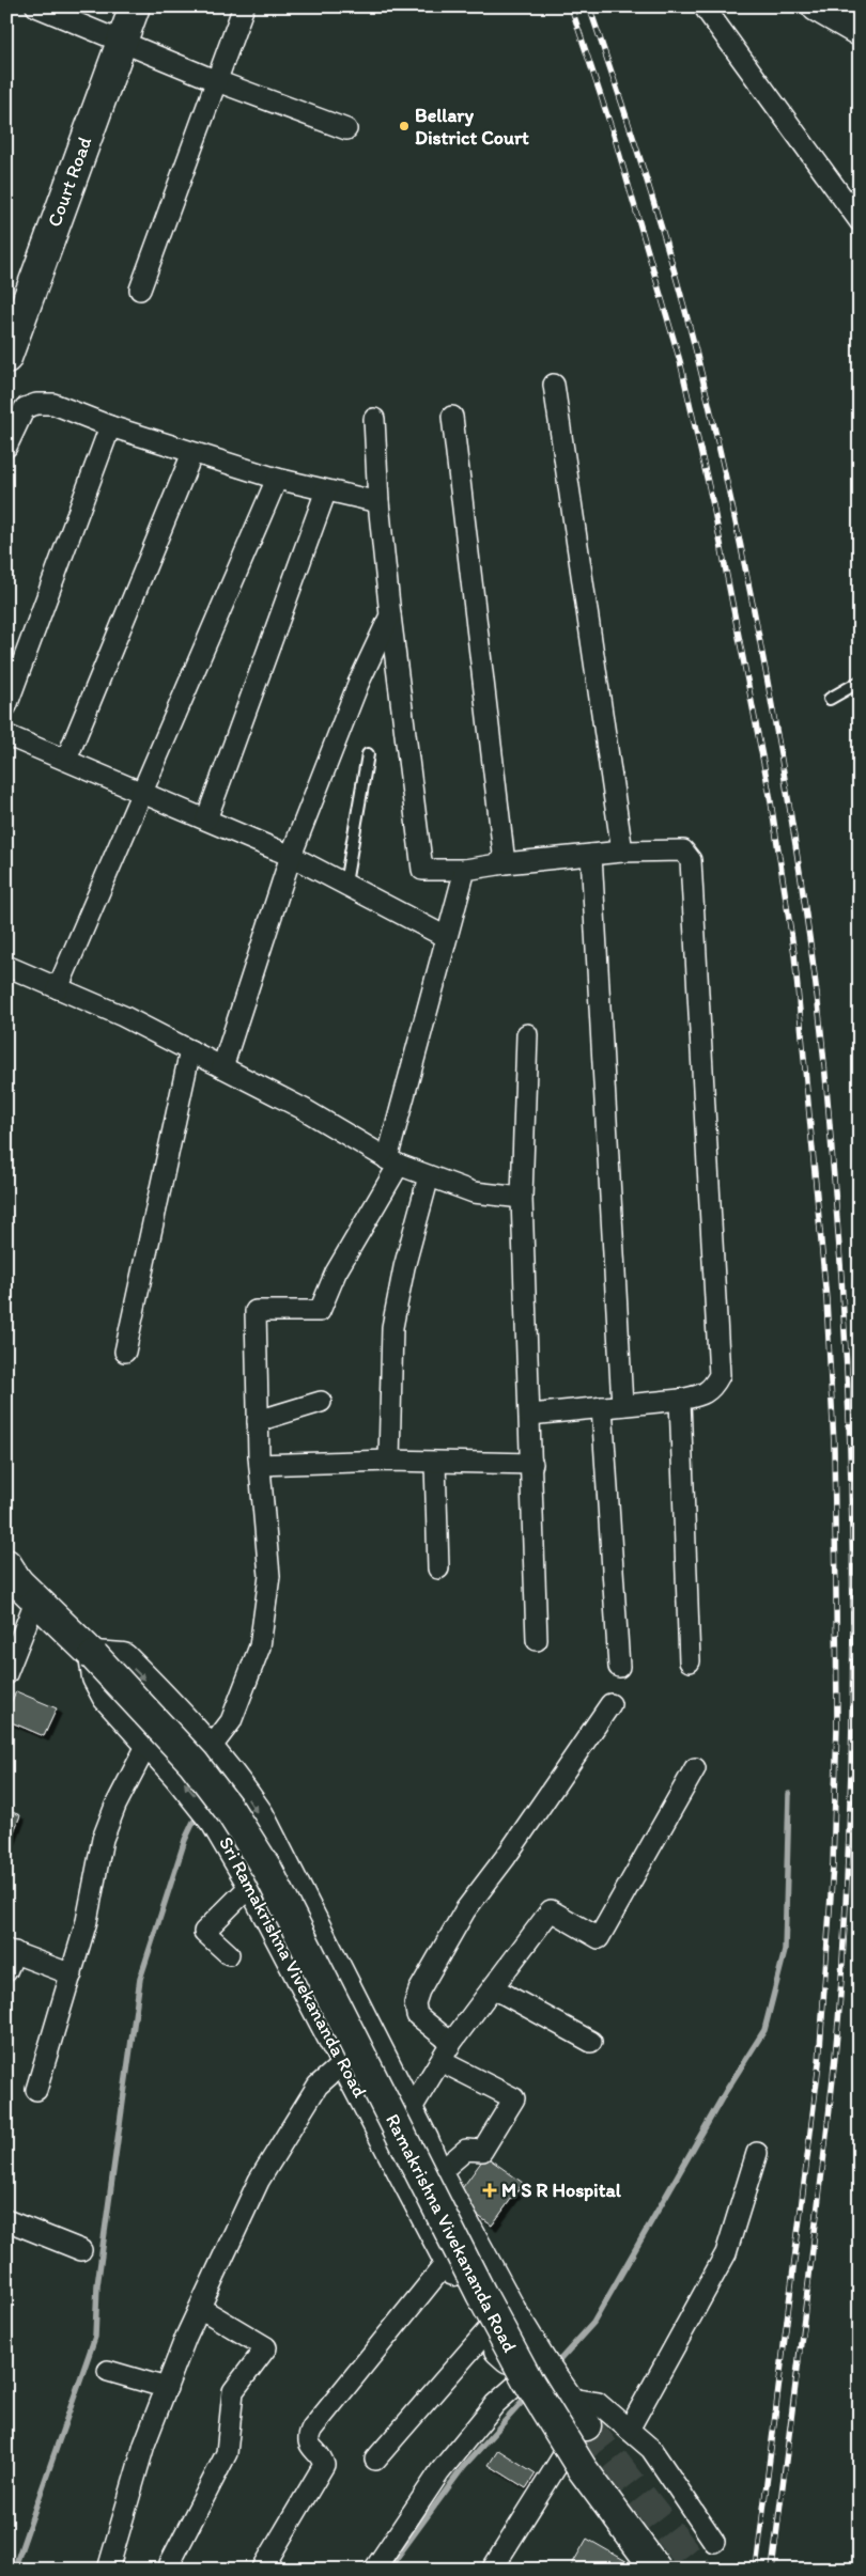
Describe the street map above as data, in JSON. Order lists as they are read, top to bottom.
{
  "streets": {
    "main road": ["Court Road", "Sri Ramakrishna Vivekananda Road", "Ramakrishna Vivekananda Road"]
  },
  "crossings": [
    ["Sri Ramakrishna Vivekananda Road", "Ramakrishna Vivekananda Road"]
  ],
  "places": {
    "other": ["Bellary District Court"],
    "health": ["M S R Hospital"]
  }
}
